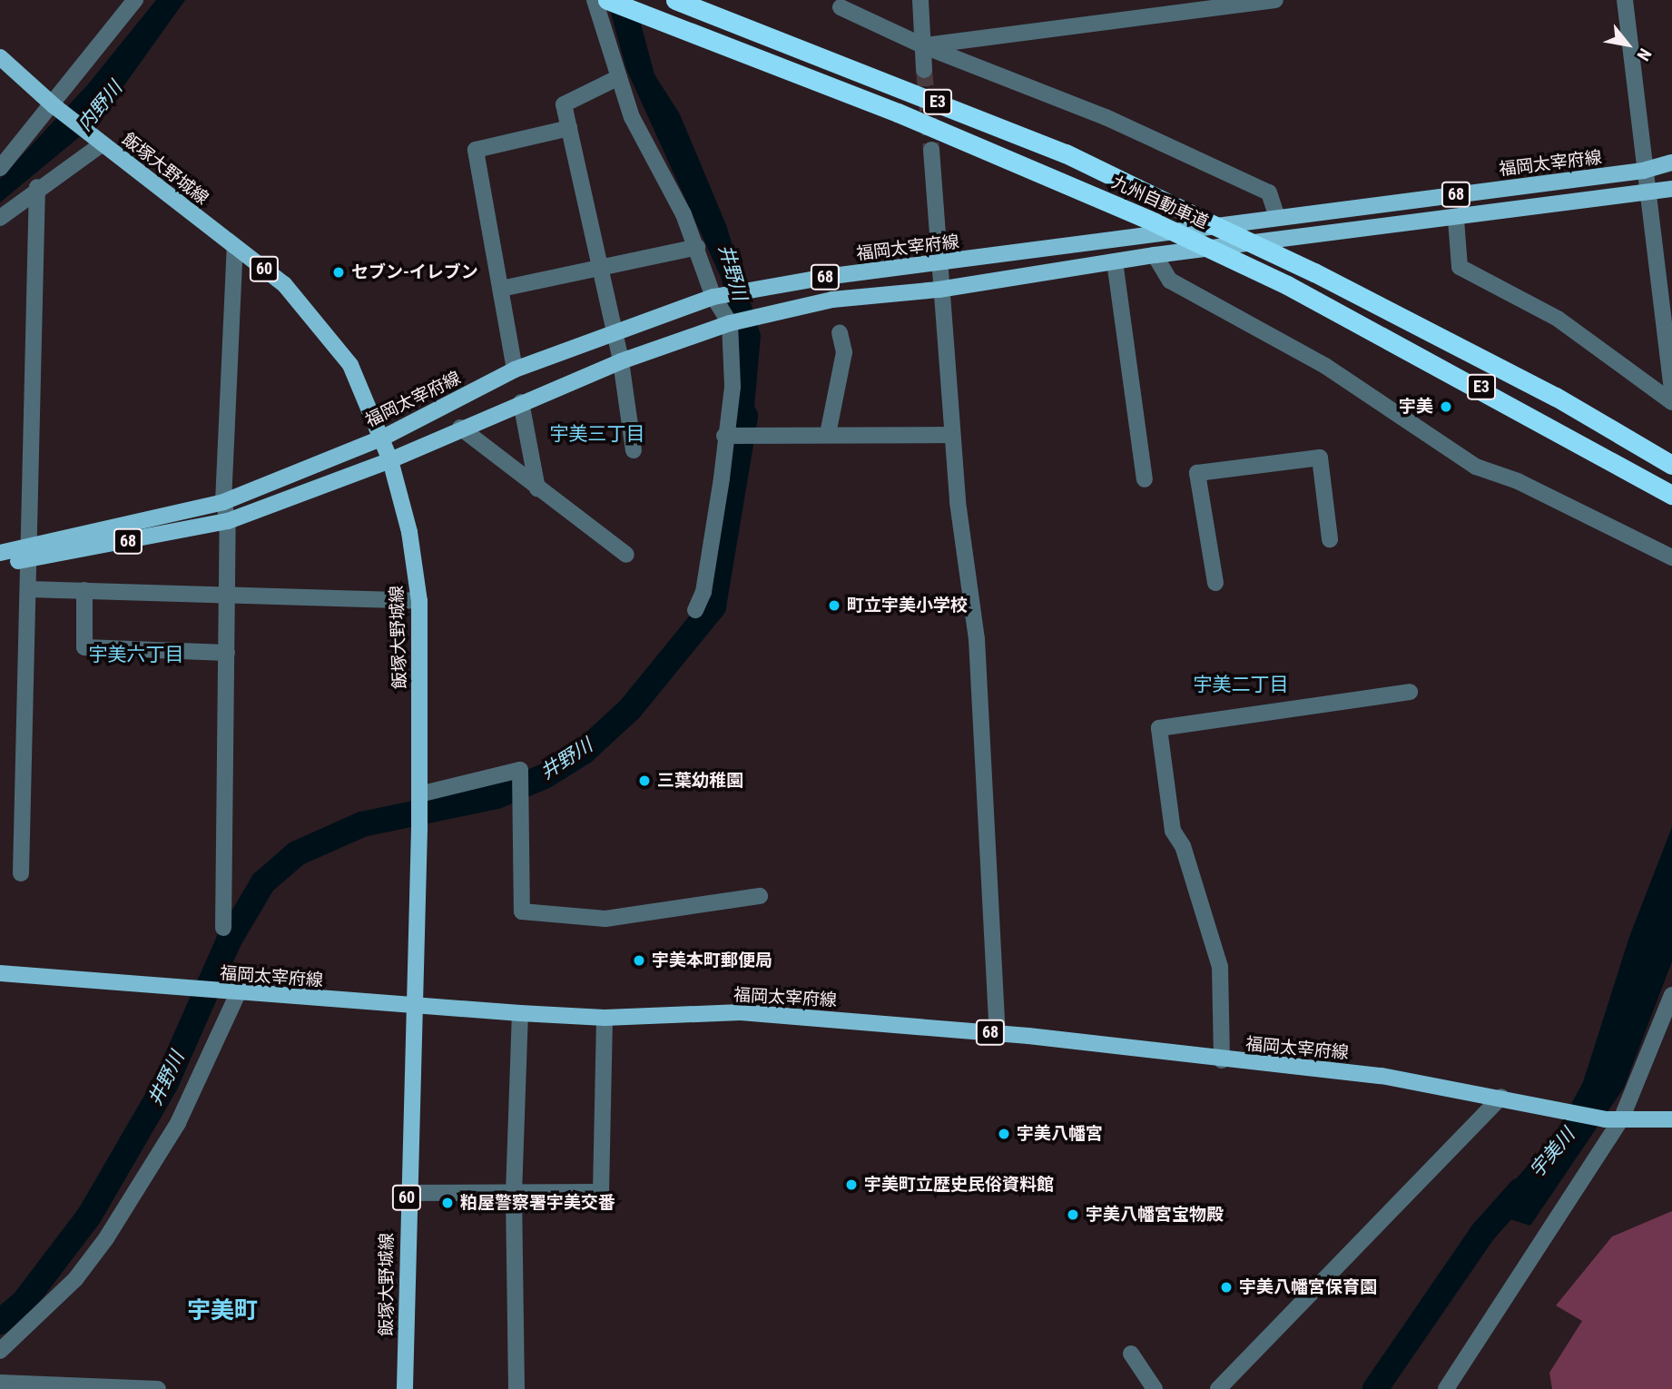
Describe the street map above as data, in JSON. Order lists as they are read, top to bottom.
{
  "streets": {
    "highway": ["E3", "九州自動車道"],
    "main road": [
      "福岡太宰府線",
      "飯塚大野城線",
      "68",
      "60"
    ]
  },
  "crossings": [
    ["福岡太宰府線", "飯塚大野城線"],
    ["福岡太宰府線", "68"]
  ],
  "districts": [
    "宇美三丁目",
    "宇美六丁目",
    "宇美二丁目",
    "宇美町"
  ],
  "water": ["内野川", "井野川", "宇美川"],
  "places": [
    "セブン-イレブン",
    "宇美",
    "町立宇美小学校",
    "三葉幼稚園",
    "宇美本町郵便局",
    "宇美八幡宮",
    "宇美町立歴史民俗資料館",
    "粕屋警察署宇美交番",
    "宇美八幡宮宝物殿",
    "宇美八幡宮保育園"
  ],
  "north": "bottom right"
}
